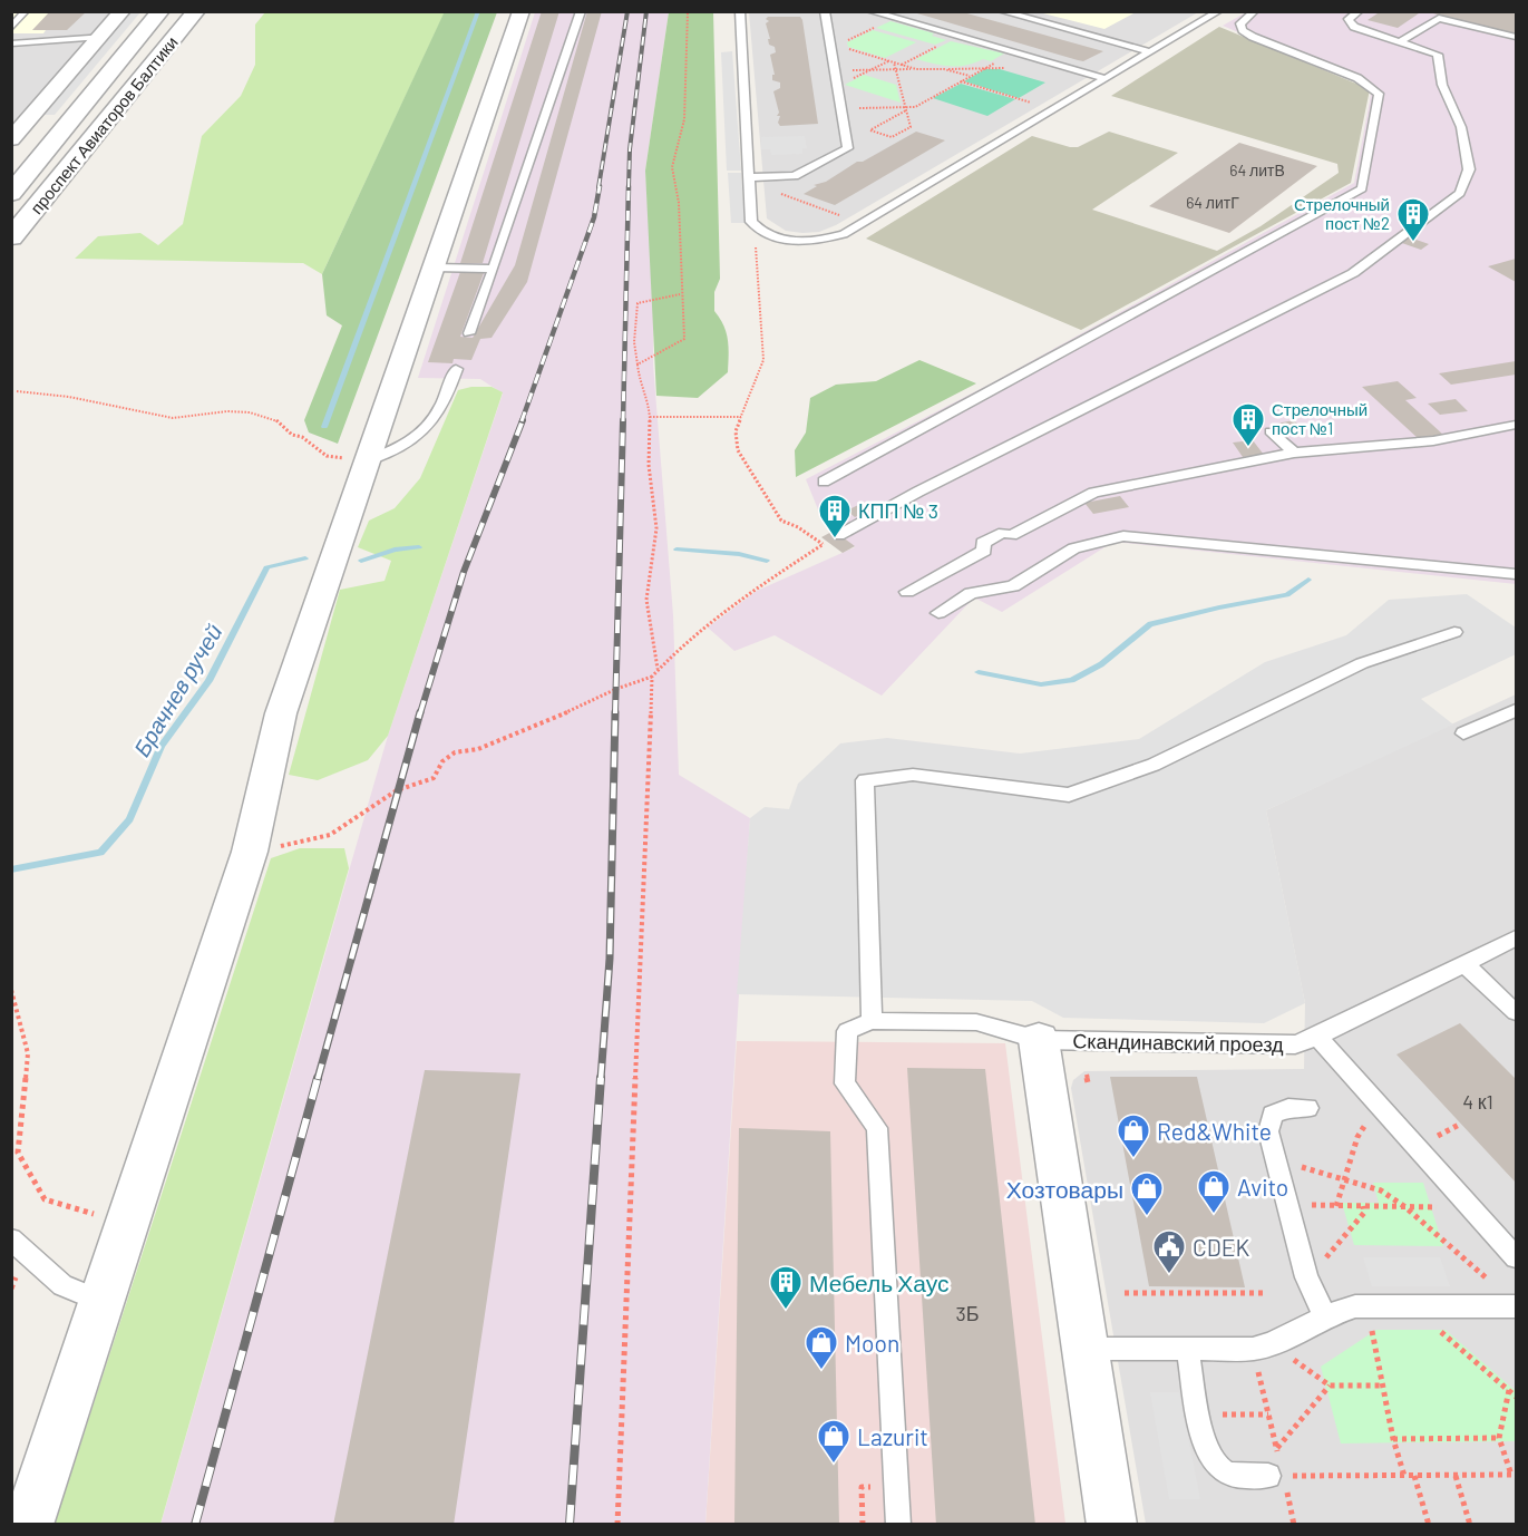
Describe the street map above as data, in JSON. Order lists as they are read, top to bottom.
{
  "streets": {
    "street": ["проспект Авиаторов Балтики"],
    "lane": ["Скандинавский проезд"]
  },
  "water": ["Брачнев ручей"],
  "places": {
    "building": [
      "Стрелочный пост №2",
      "Стрелочный пост №1",
      "КПП № 3",
      "Мебель Хаус"
    ],
    "shop": [
      "Red&White",
      "Avito",
      "Хозтовары",
      "Moon",
      "Lazurit"
    ],
    "public building": ["CDEK"]
  },
  "house_numbers": [
    "64 литВ",
    "64 литГ",
    "4 к1",
    "3Б"
  ]
}
